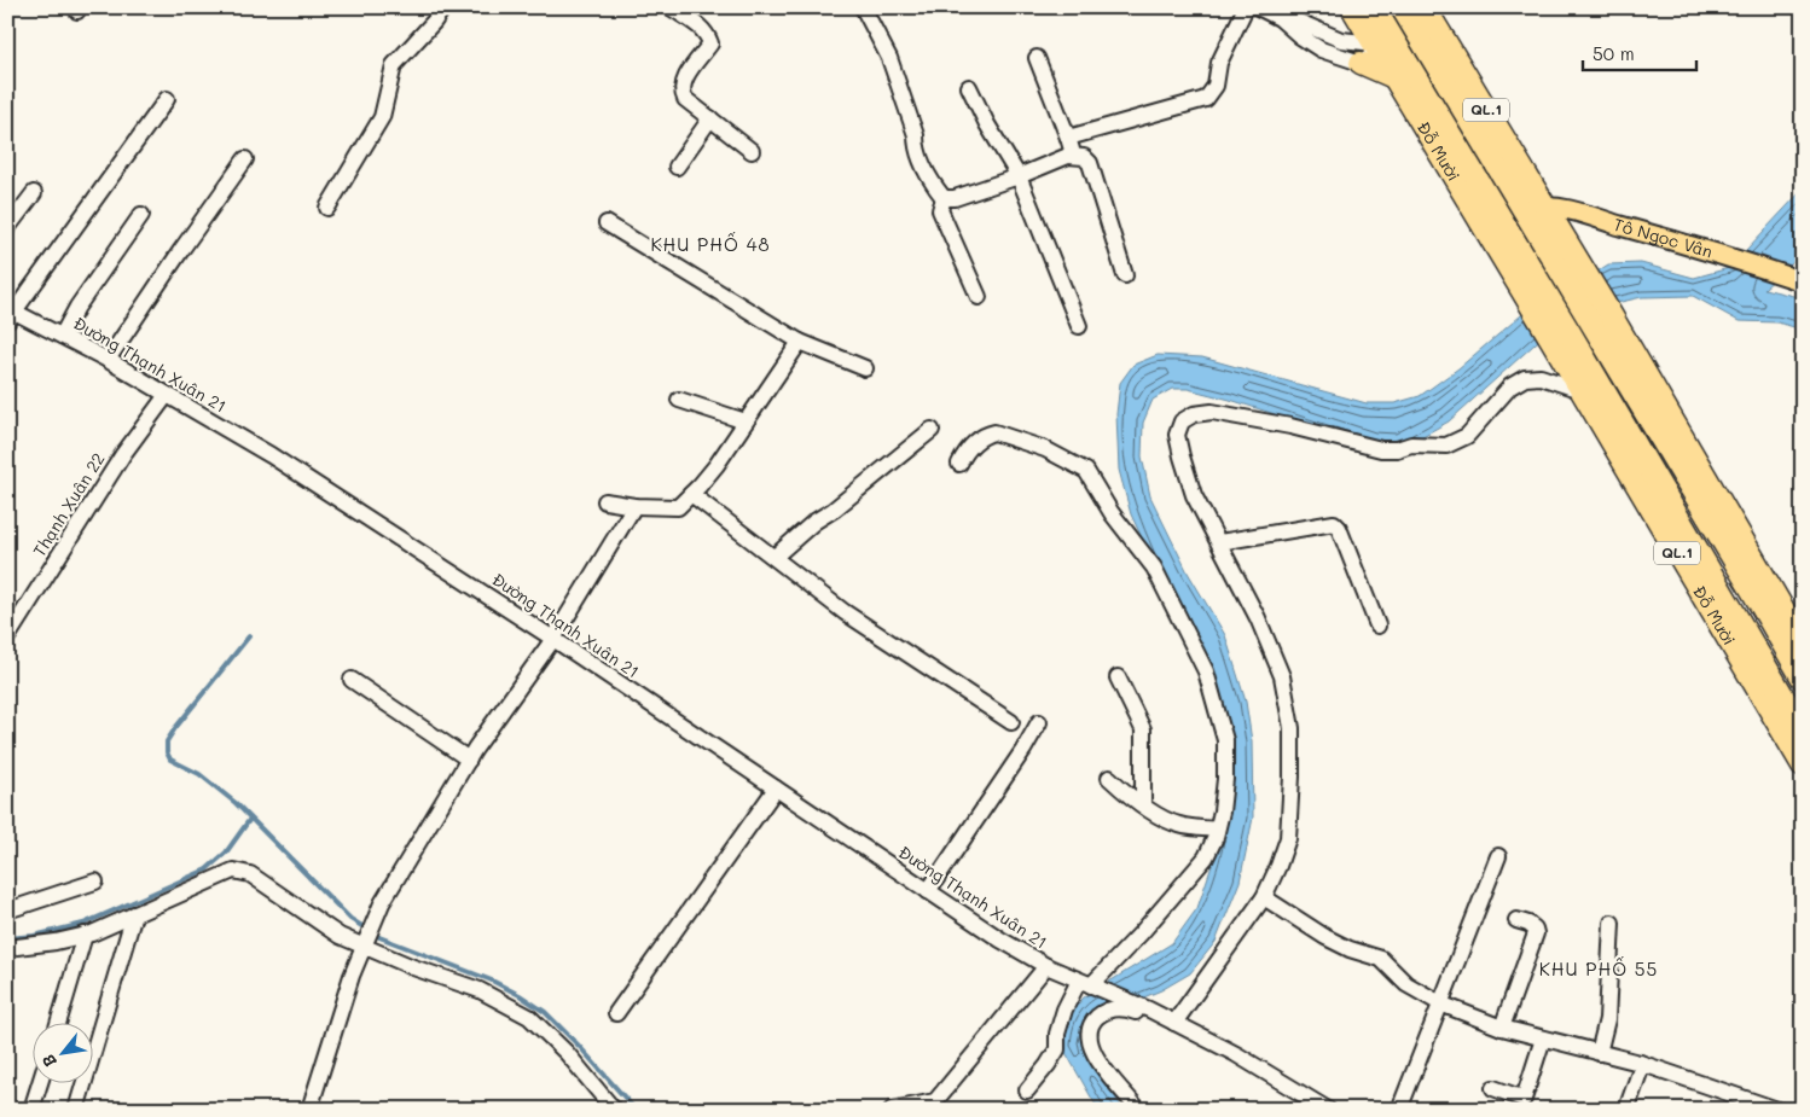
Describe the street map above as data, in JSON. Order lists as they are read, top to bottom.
{
  "streets": {
    "highway": ["QL.1", "Đỗ Mười"],
    "main road": ["Tô Ngọc Vân"],
    "street": ["Đường Thạnh Xuân 21", "Thạnh Xuân 22"]
  },
  "crossings": [
    ["QL.1", "Đỗ Mười"],
    ["QL.1", "Tô Ngọc Vân"],
    ["Đường Thạnh Xuân 21", "Thạnh Xuân 22"]
  ],
  "districts": ["KHU PHỐ 48", "KHU PHỐ 55"],
  "scale_bar": "50 m",
  "north": "bottom left"
}
